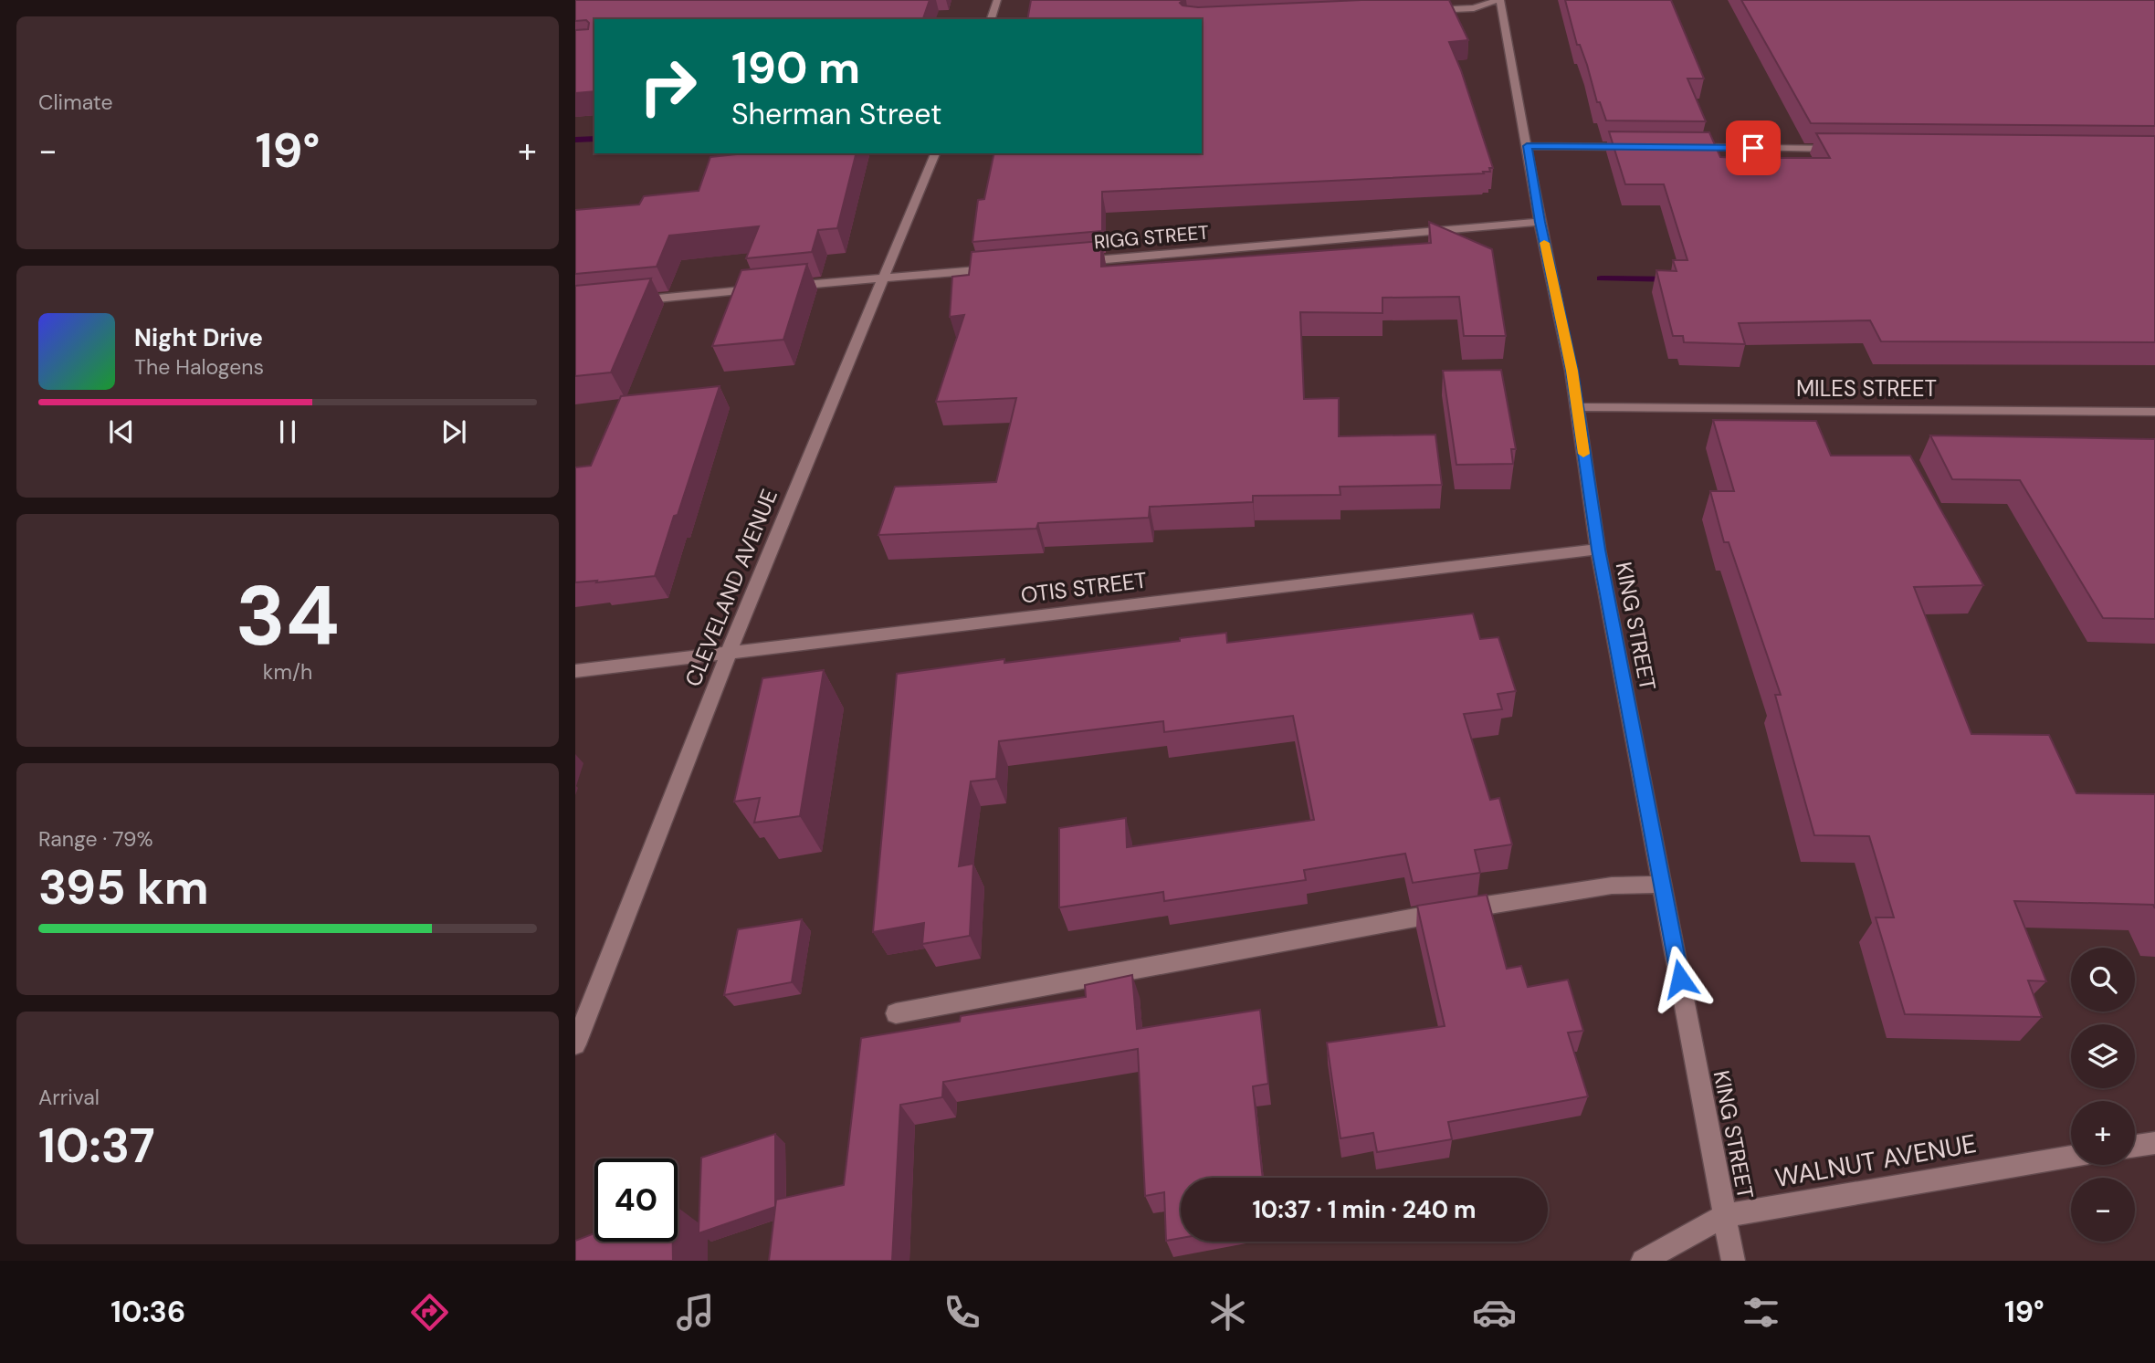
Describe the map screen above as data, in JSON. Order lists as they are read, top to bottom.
{
  "streets": {
    "street": [
      "RIGG STREET",
      "MILES STREET",
      "CLEVELAND AVENUE",
      "OTIS STREET",
      "KING STREET",
      "WALNUT AVENUE"
    ]
  },
  "crossings": [
    ["RIGG STREET", "KING STREET"],
    ["MILES STREET", "KING STREET"],
    ["CLEVELAND AVENUE", "OTIS STREET"],
    ["OTIS STREET", "KING STREET"],
    ["KING STREET", "WALNUT AVENUE"]
  ],
  "page": {
    "tile": [
      "Climate",
      ["34", "km/h"],
      ["Range · 79%", "395 km"],
      ["Arrival", "10:37"]
    ],
    "turn": ["190 m", "Sherman Street"],
    "heat": ["−", "19°", "+"],
    "song": ["Night Drive", "The Halogens"],
    "map_buttons": ["+", "−"],
    "limit": "40",
    "trip": "10:37 · 1 min · 240 m",
    "tabs": ["10:36", "19°"]
  }
}
